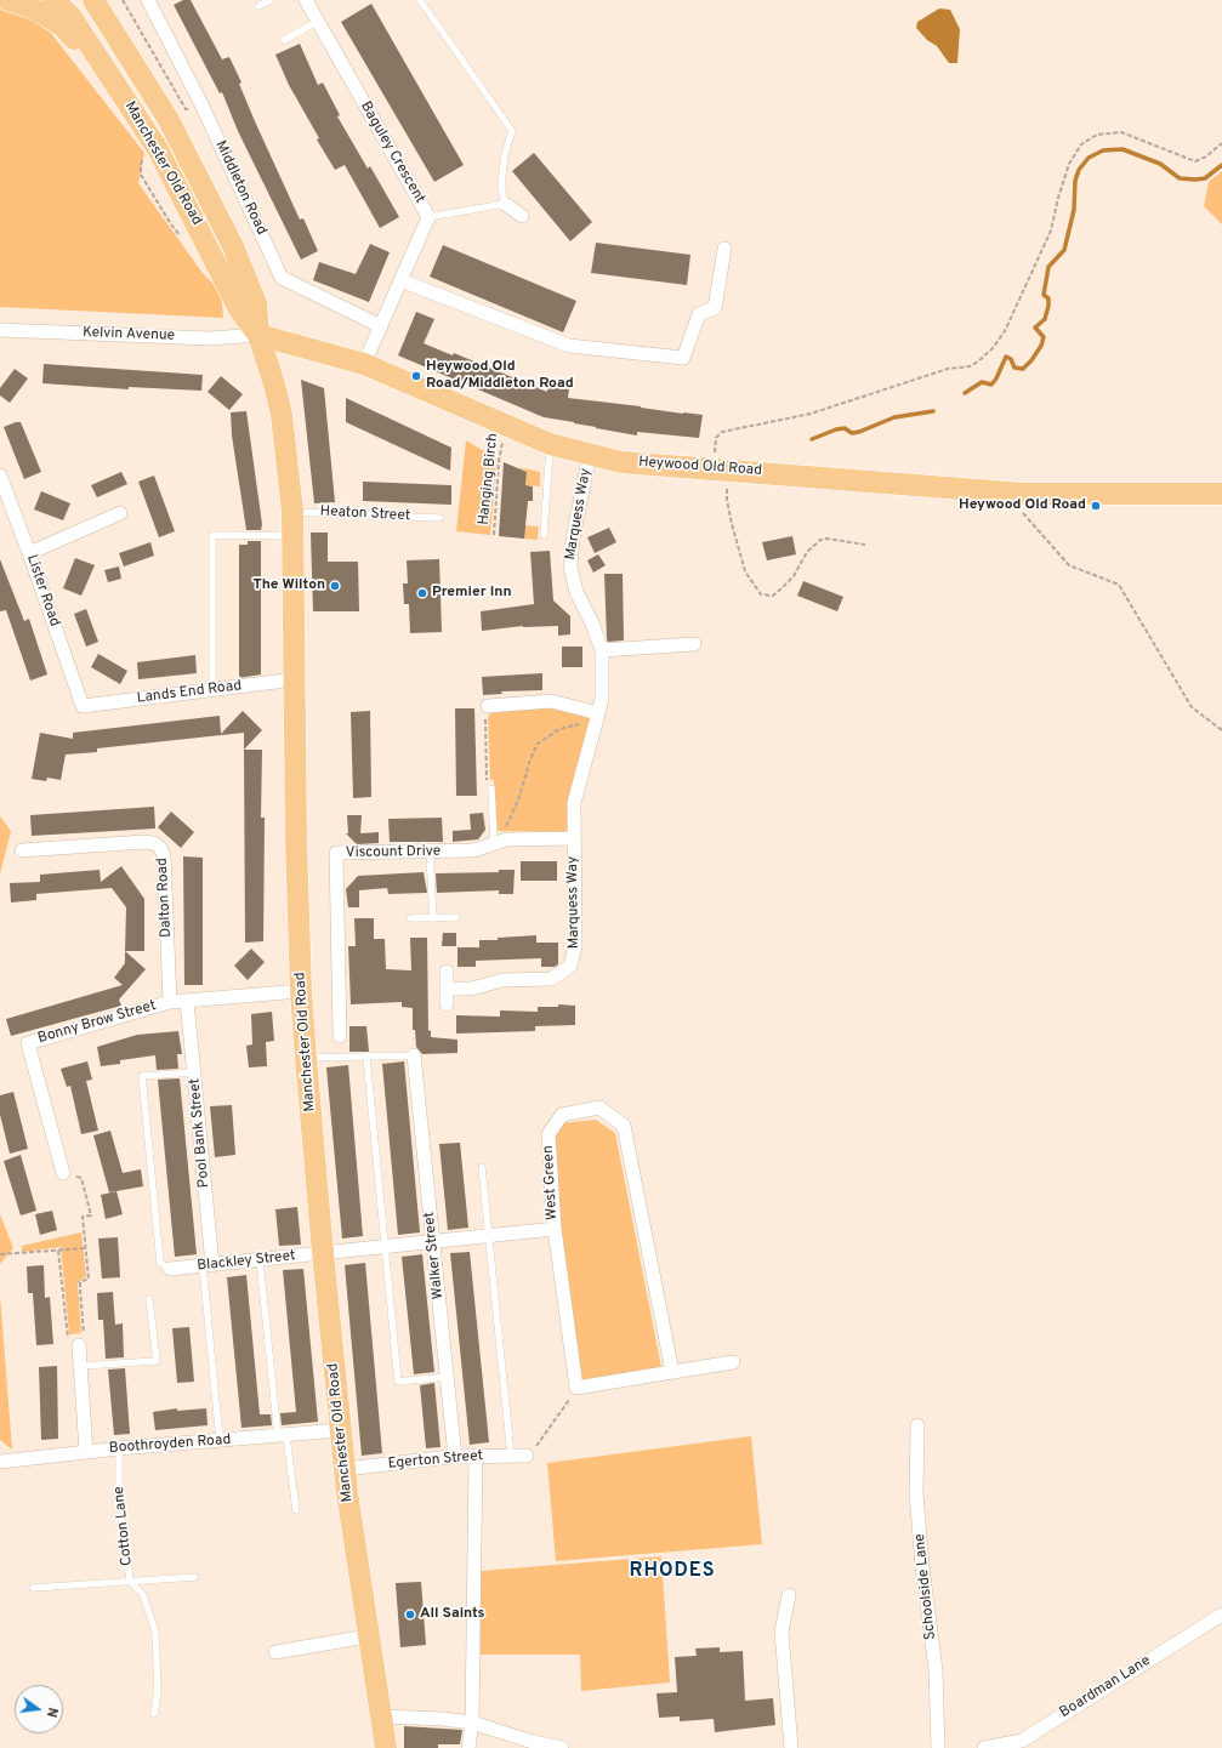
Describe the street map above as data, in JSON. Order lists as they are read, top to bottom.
{
  "streets": {
    "main road": ["Manchester Old Road", "Heywood Old Road"],
    "street": [
      "Baguley Crescent",
      "Middleton Road",
      "Kelvin Avenue",
      "Marquess Way",
      "Lister Road",
      "Lands End Road",
      "Viscount Drive",
      "Dalton Road",
      "Bonny Brow Street",
      "Pool Bank Street",
      "West Green",
      "Walker Street",
      "Blackley Street",
      "Boothroyden Road",
      "Egerton Street",
      "Schoolside Lane",
      "Boardman Lane"
    ],
    "lane": ["Heaton Street", "Cotton Lane"],
    "path": ["Hanging Birch"]
  },
  "crossings": [
    ["Baguley Crescent", "Middleton Road"],
    ["Baguley Crescent", "Heywood Old Road"],
    ["Manchester Old Road", "Kelvin Avenue"],
    ["Manchester Old Road", "Heywood Old Road"],
    ["Manchester Old Road", "Heaton Street"],
    ["Manchester Old Road", "Lands End Road"],
    ["Manchester Old Road", "Bonny Brow Street"],
    ["Manchester Old Road", "Blackley Street"],
    ["Manchester Old Road", "Boothroyden Road"],
    ["Manchester Old Road", "Egerton Street"],
    ["Kelvin Avenue", "Heywood Old Road"],
    ["Heywood Old Road", "Hanging Birch"],
    ["Heywood Old Road", "Marquess Way"],
    ["Marquess Way", "Viscount Drive"],
    ["Lister Road", "Lands End Road"],
    ["Dalton Road", "Bonny Brow Street"],
    ["Bonny Brow Street", "Pool Bank Street"],
    ["Pool Bank Street", "Blackley Street"],
    ["West Green", "Blackley Street"],
    ["Walker Street", "Blackley Street"],
    ["Walker Street", "Egerton Street"],
    ["Boothroyden Road", "Cotton Lane"]
  ],
  "districts": ["RHODES"],
  "places": [
    "Heywood Old Road/Middleton Road",
    "Heywood Old Road",
    "The Wilton",
    "Premier Inn",
    "All Saints"
  ],
  "north": "right"
}
